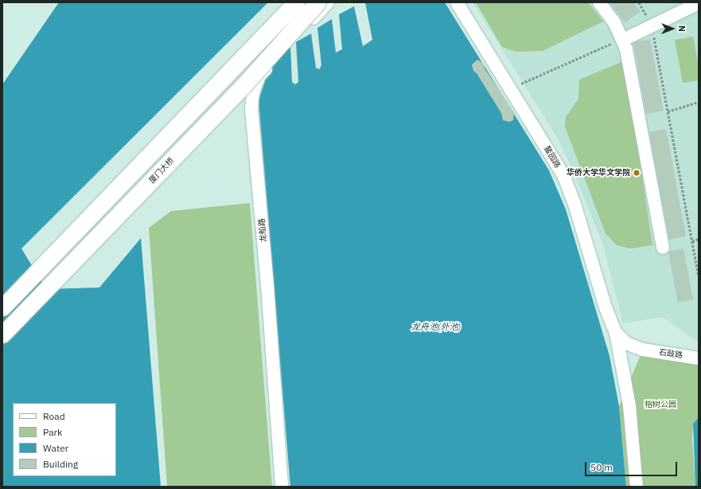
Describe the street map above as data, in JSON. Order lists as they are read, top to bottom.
{
  "streets": {
    "main road": ["厦门大桥"],
    "street": ["鳌园路", "龙船路", "石鼓路"]
  },
  "crossings": [
    ["鳌园路", "石鼓路"]
  ],
  "water": ["龙舟池(外池)"],
  "parks": ["榕树公园"],
  "places": ["华侨大学华文学院"],
  "legend": [
    "Road",
    "Park",
    "Water",
    "Building"
  ],
  "scale_bar": "50 m",
  "north": "right"
}
